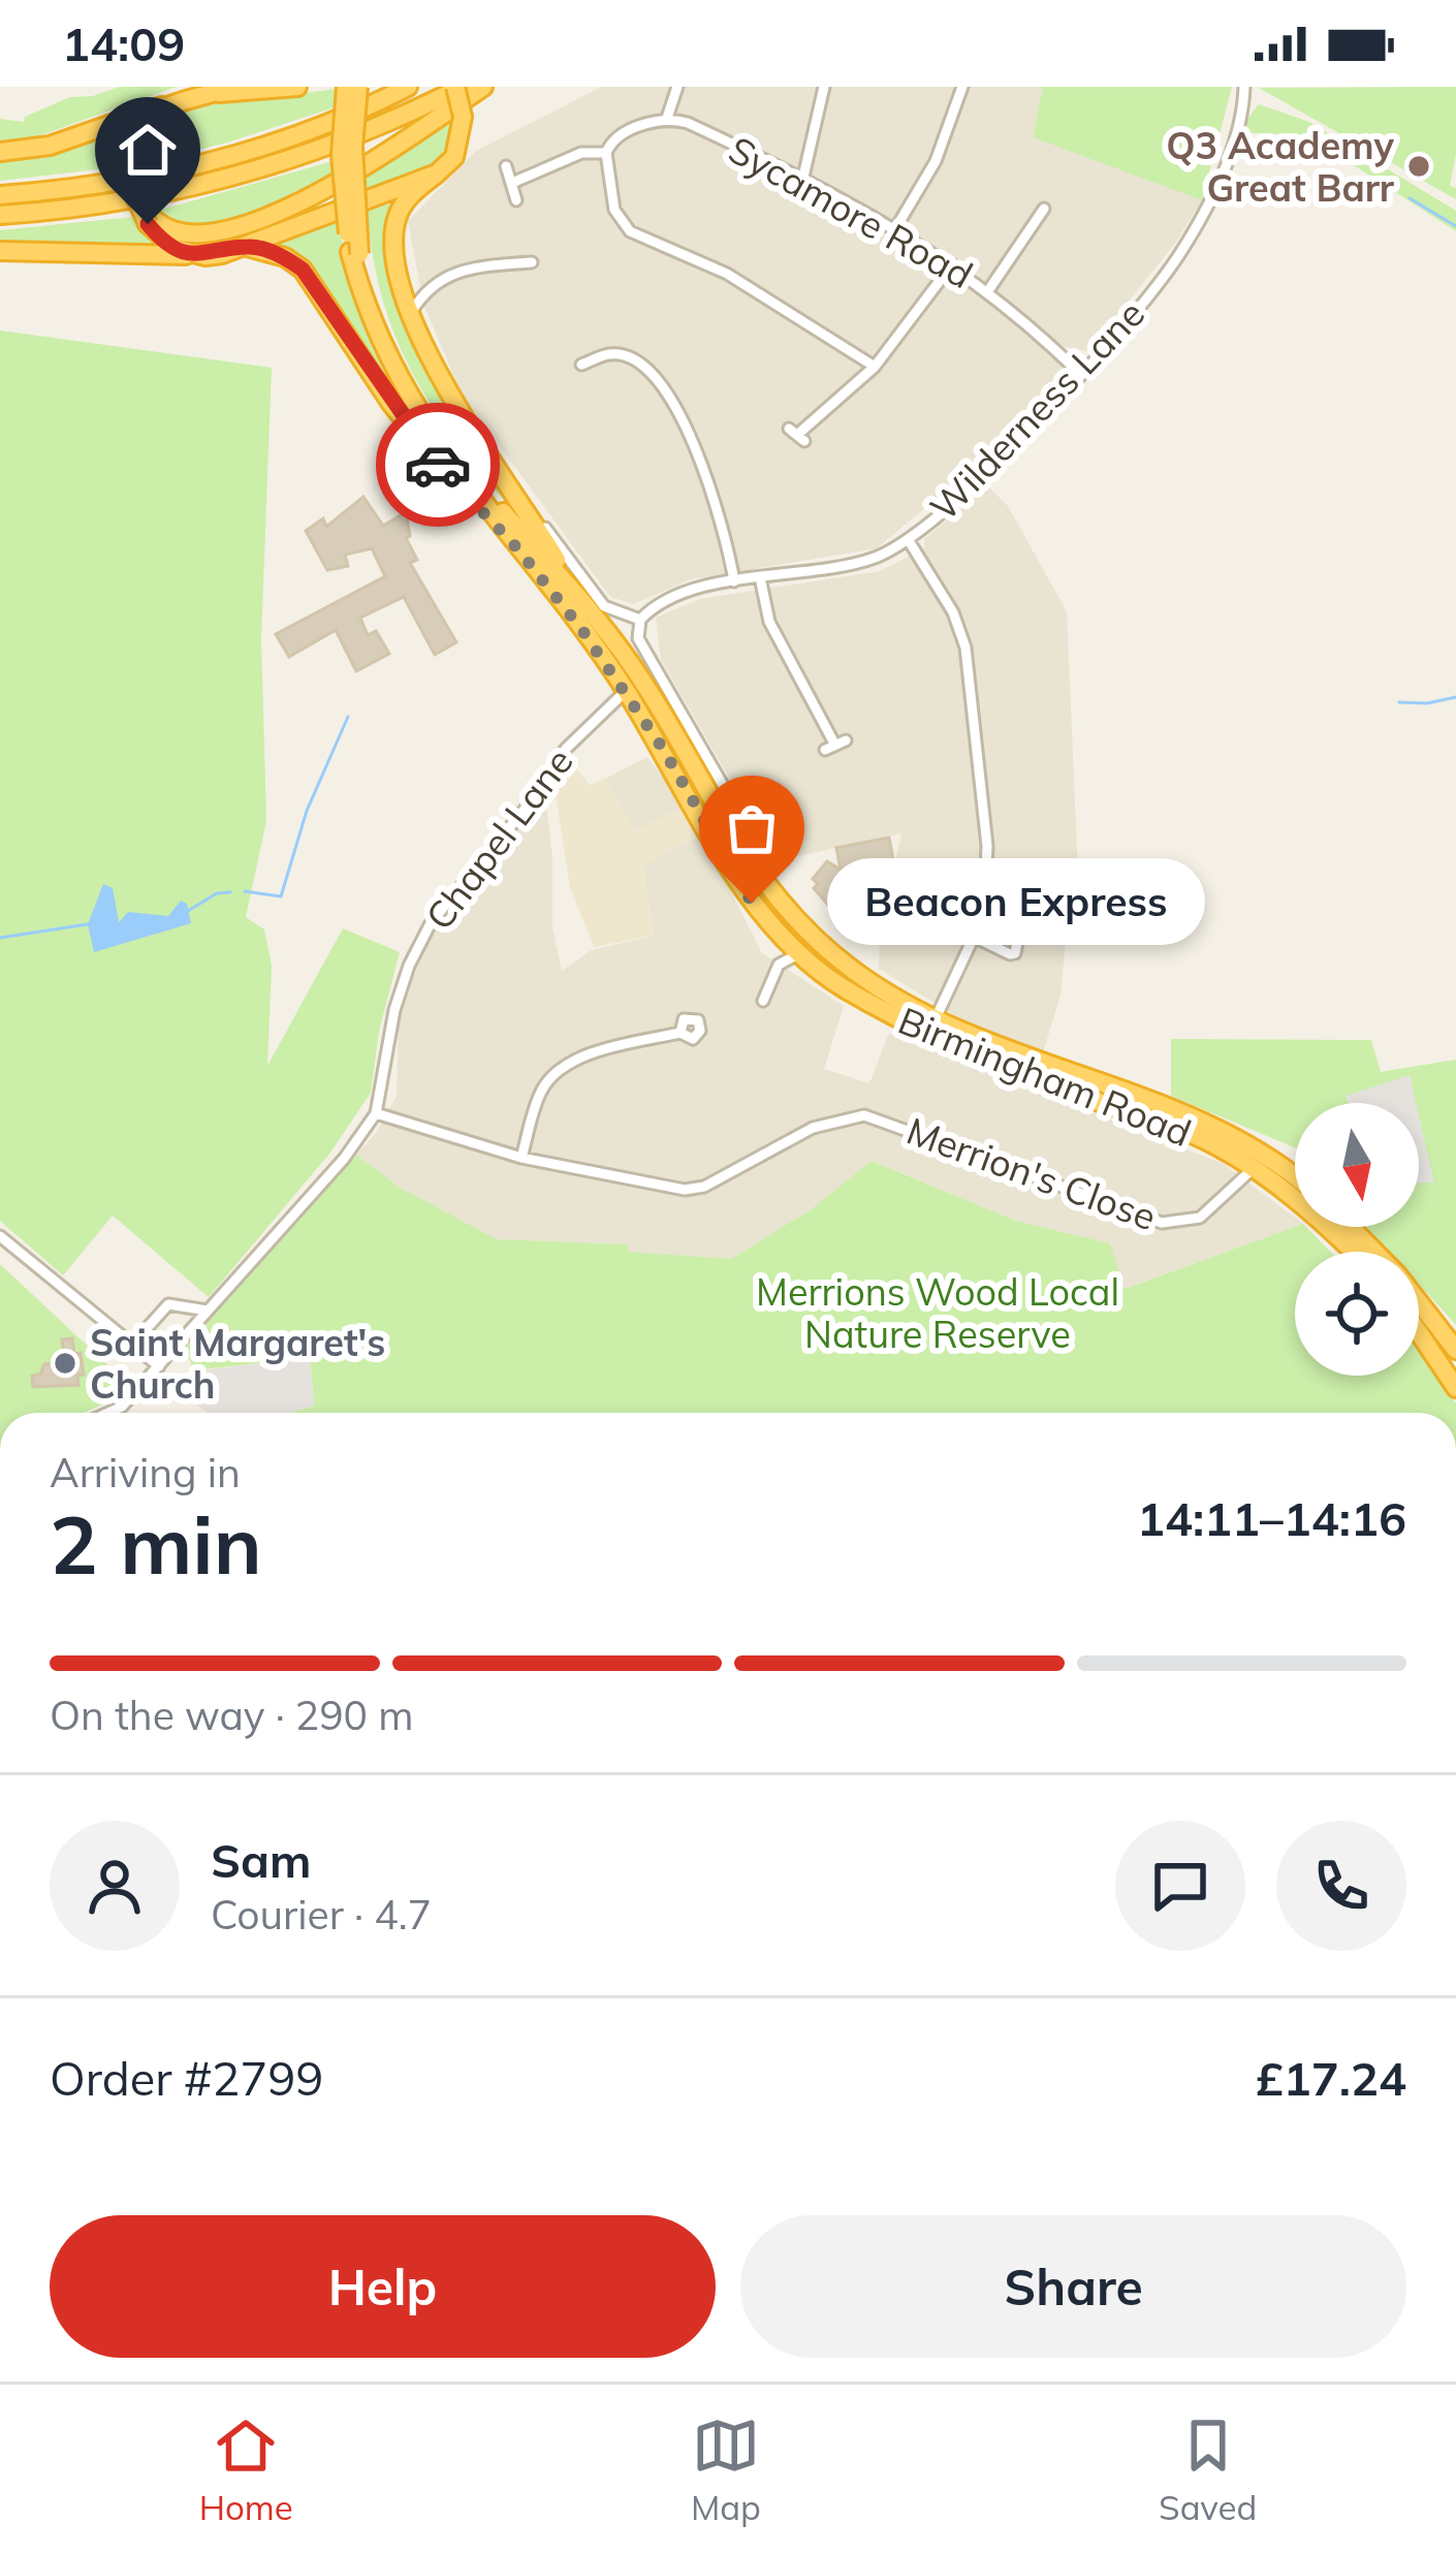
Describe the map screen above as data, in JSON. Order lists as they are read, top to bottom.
{
  "streets": {
    "highway": ["Birmingham Road"],
    "street": [
      "Sycamore Road",
      "Wilderness Lane",
      "Chapel Lane",
      "Merrion's Close"
    ]
  },
  "crossings": [
    ["Sycamore Road", "Wilderness Lane"],
    ["Wilderness Lane", "Birmingham Road"],
    ["Chapel Lane", "Birmingham Road"],
    ["Birmingham Road", "Merrion's Close"]
  ],
  "parks": ["Merrions Wood Local Nature Reserve"],
  "places": ["Q3 Academy Great Barr", "Beacon Express", "Saint Margaret's Church"],
  "north": "bottom",
  "page": {
    "status": "14:09",
    "bubble": "Beacon Express",
    "heading": ["2 min", "Arriving in", "14:11–14:16"],
    "panel": [
      "Sam",
      "Courier · 4.7",
      "Order #2799",
      "£17.24"
    ],
    "bar": "On the way · 290 m",
    "buttons": ["Help", "Share"],
    "tabs": ["Home", "Map", "Saved"]
  }
}
